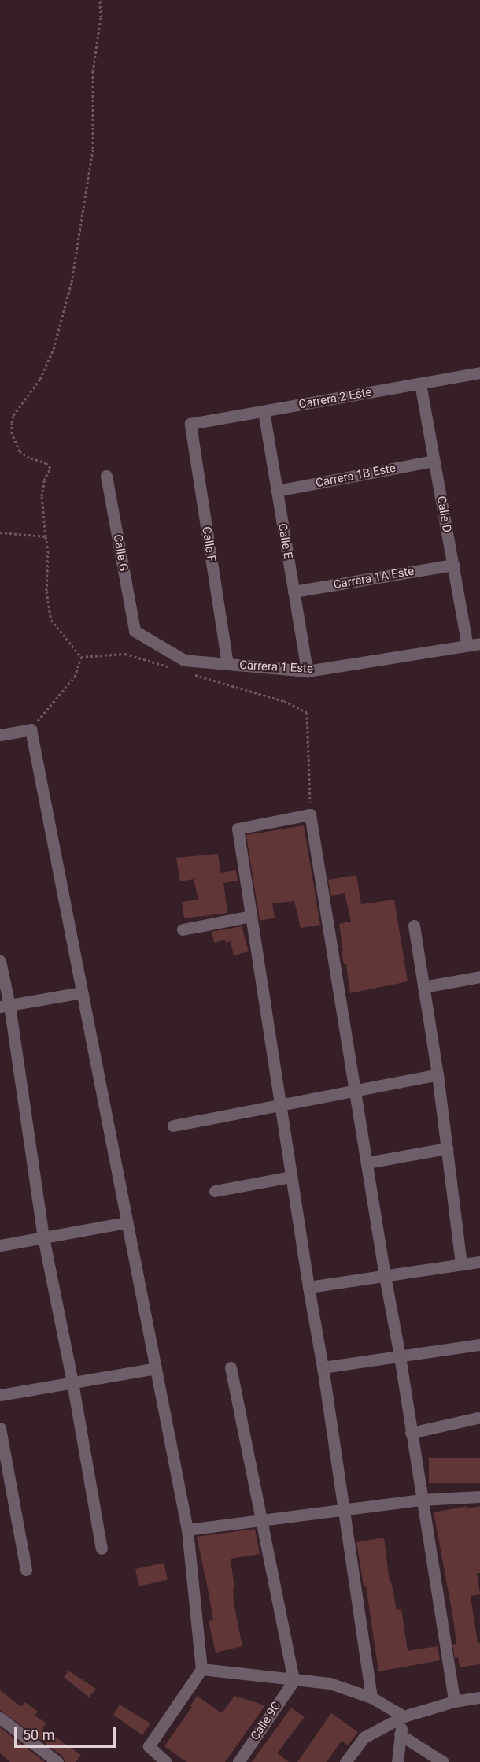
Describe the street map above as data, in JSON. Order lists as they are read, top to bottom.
{
  "streets": {
    "street": [
      "Carrera 2 Este",
      "Carrera 1B Este",
      "Calle D",
      "Calle E",
      "Calle F",
      "Calle G",
      "Carrera 1A Este",
      "Carrera 1 Este",
      "Calle 9C"
    ]
  },
  "crossings": [
    ["Carrera 2 Este", "Calle D"],
    ["Carrera 2 Este", "Calle E"],
    ["Carrera 2 Este", "Calle F"],
    ["Carrera 1B Este", "Calle D"],
    ["Carrera 1B Este", "Calle E"],
    ["Calle D", "Carrera 1A Este"],
    ["Calle D", "Carrera 1 Este"],
    ["Calle E", "Carrera 1A Este"],
    ["Calle E", "Carrera 1 Este"],
    ["Calle F", "Carrera 1 Este"],
    ["Calle G", "Carrera 1 Este"]
  ],
  "scale_bar": "50 m"
}
